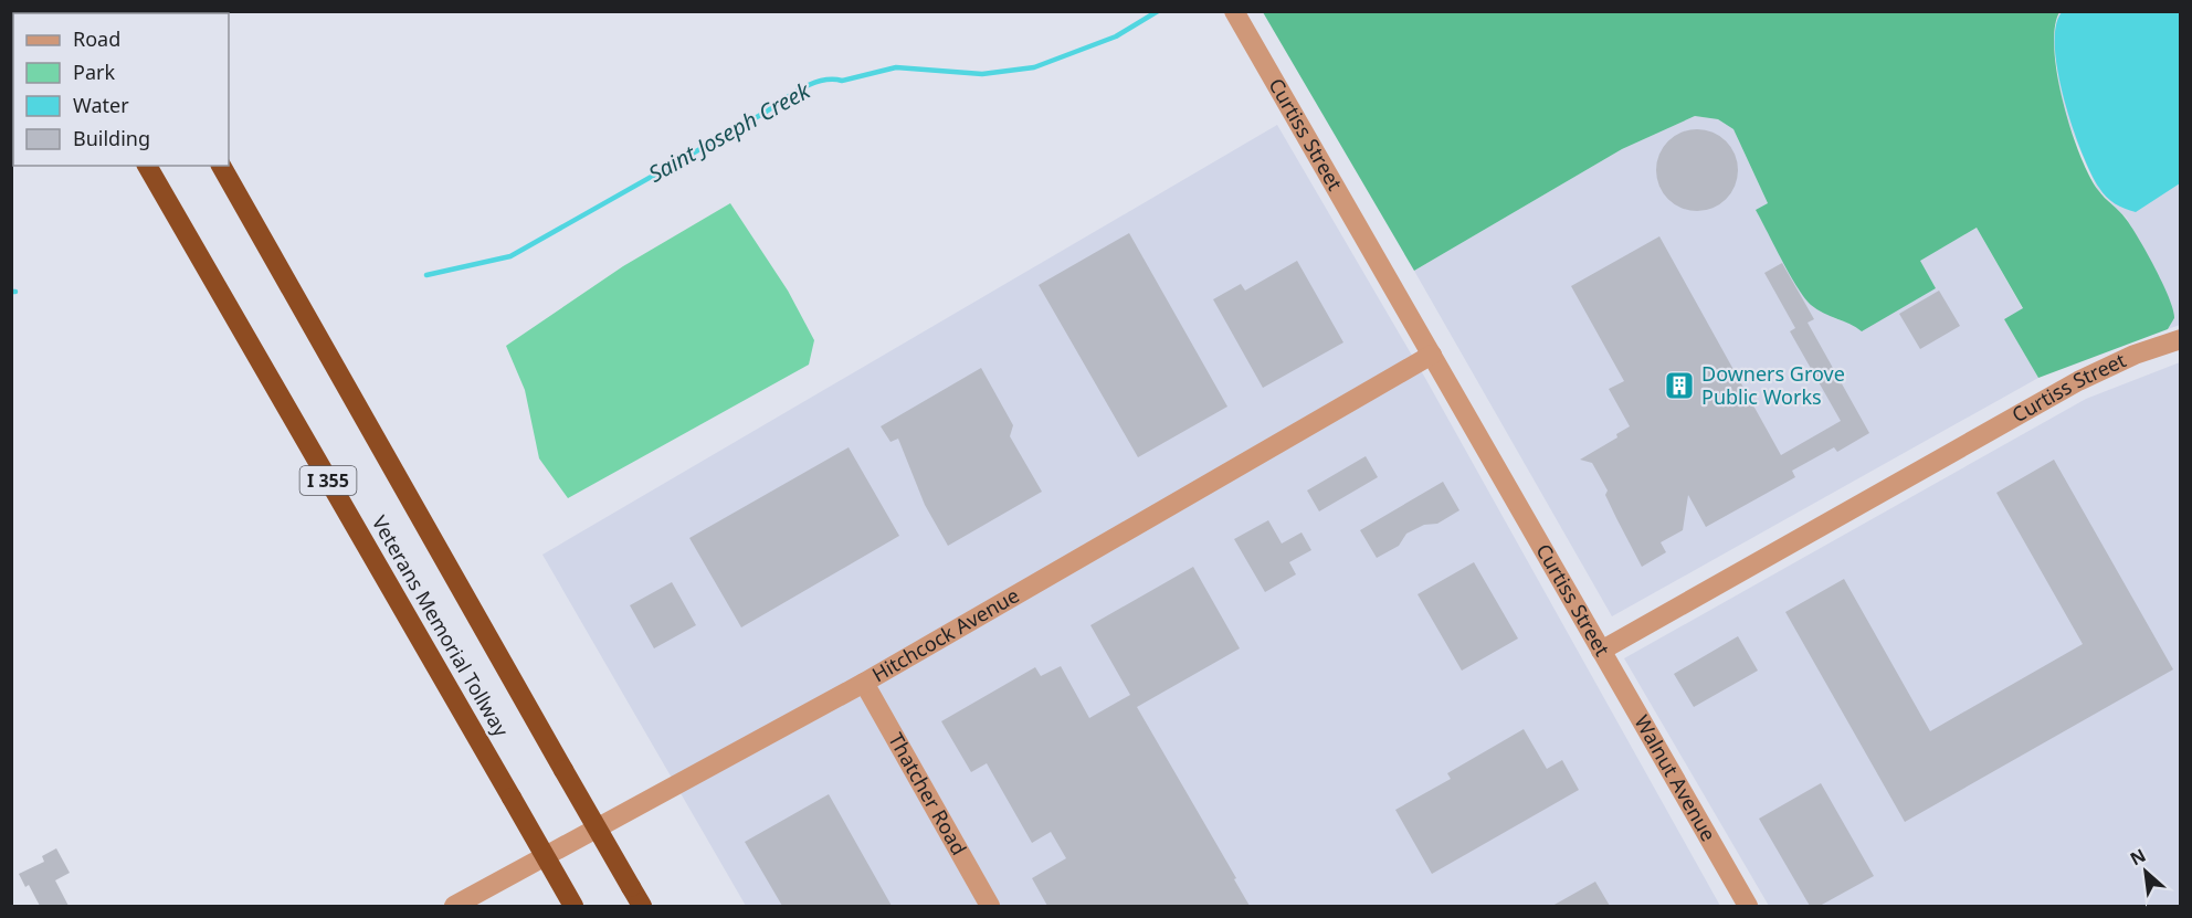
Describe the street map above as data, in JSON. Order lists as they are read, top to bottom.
{
  "streets": {
    "highway": ["I 355", "Veterans Memorial Tollway"],
    "street": [
      "Curtiss Street",
      "Hitchcock Avenue",
      "Walnut Avenue",
      "Thatcher Road"
    ]
  },
  "crossings": [
    ["Curtiss Street", "Hitchcock Avenue"],
    ["Curtiss Street", "Walnut Avenue"],
    ["Hitchcock Avenue", "Thatcher Road"]
  ],
  "water": ["Saint Joseph Creek"],
  "places": {
    "building": ["Downers Grove Public Works"]
  },
  "legend": [
    "Road",
    "Park",
    "Water",
    "Building"
  ],
  "north": "top left"
}
